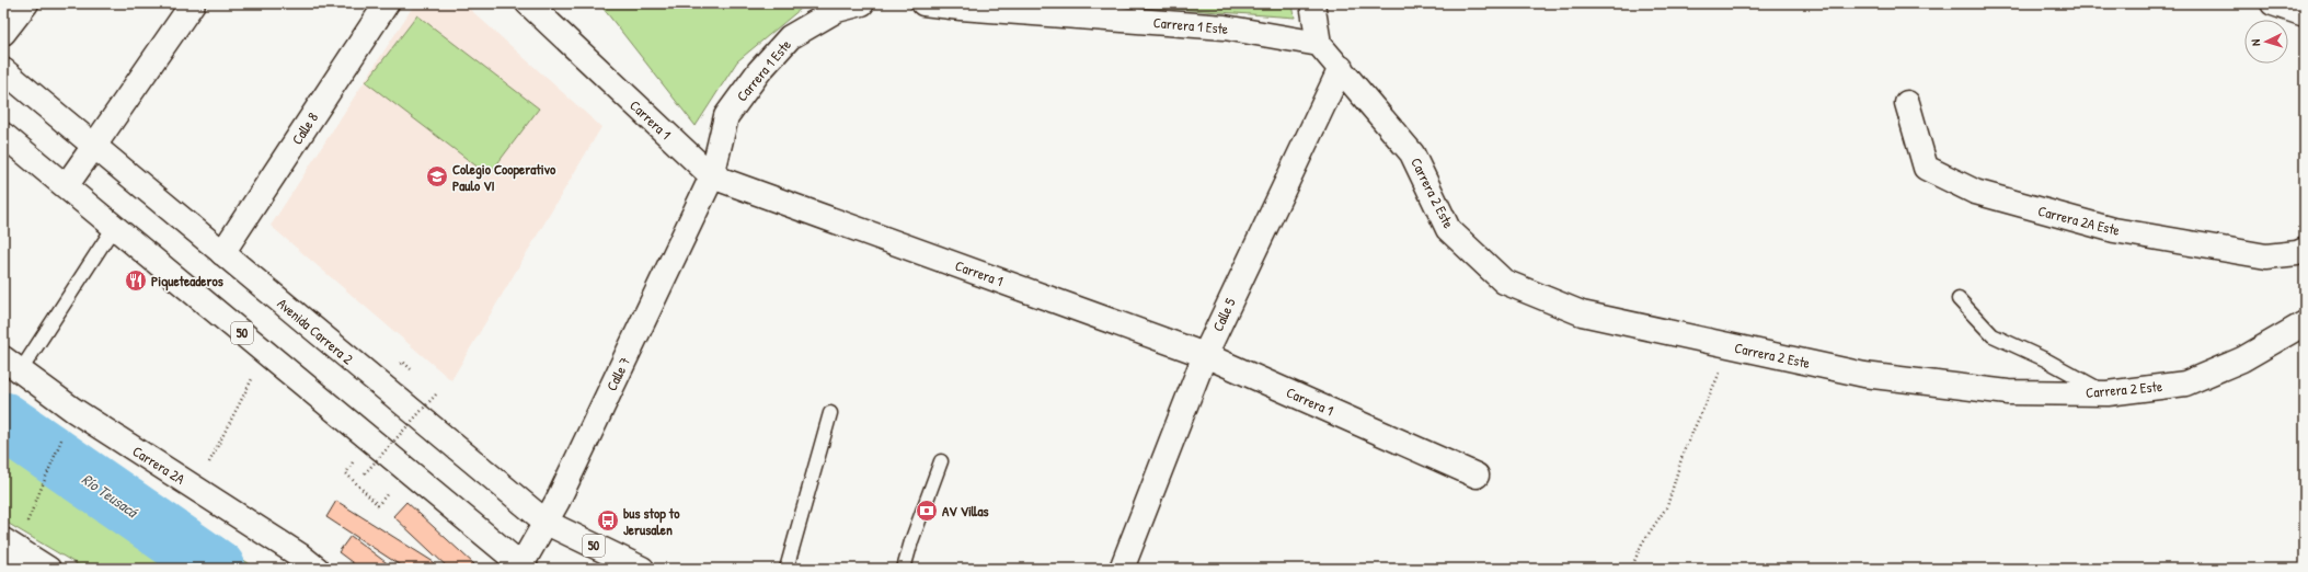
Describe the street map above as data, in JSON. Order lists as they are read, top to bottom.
{
  "streets": {
    "street": [
      "Carrera 1 Este",
      "Carrera 1",
      "Calle 8",
      "Carrera 2 Este",
      "Carrera 2A Este",
      "Calle 5",
      "Avenida Carrera 2",
      "50",
      "Calle 7",
      "Carrera 2A"
    ]
  },
  "crossings": [
    ["Carrera 1 Este", "Carrera 1"],
    ["Carrera 1 Este", "Calle 7"],
    ["Carrera 1", "Calle 5"],
    ["Carrera 1", "Calle 7"],
    ["Calle 8", "Avenida Carrera 2"],
    ["Carrera 2 Este", "Calle 5"],
    ["Avenida Carrera 2", "Calle 7"],
    ["50", "Calle 7"]
  ],
  "water": ["Río Teusacá"],
  "places": {
    "school or university": ["Colegio Cooperativo Paulo VI"],
    "restaurant": ["Piqueteaderos"],
    "bank": ["AV Villas"],
    "bus stop": ["bus stop to Jerusalen"]
  },
  "north": "left"
}
